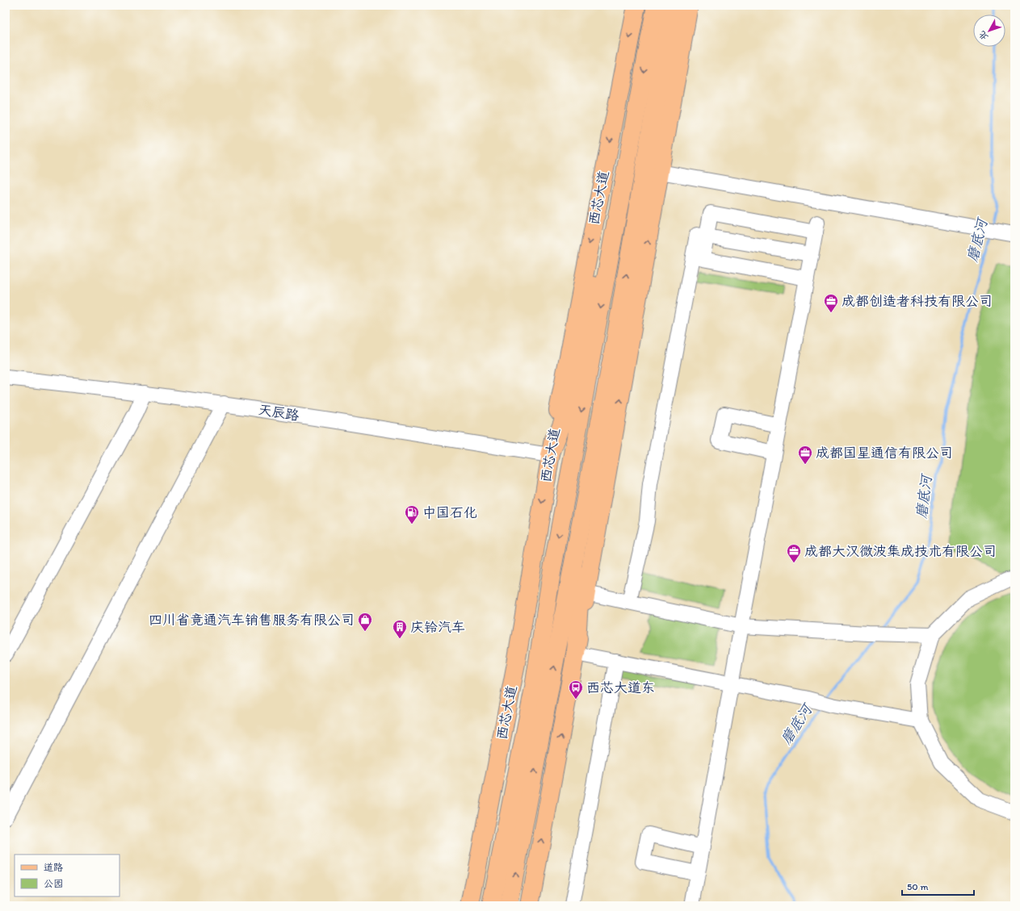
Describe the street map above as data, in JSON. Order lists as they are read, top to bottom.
{
  "streets": {
    "main road": ["西芯大道"],
    "street": ["天辰路"]
  },
  "crossings": [
    ["西芯大道", "天辰路"]
  ],
  "water": ["磨底河"],
  "places": {
    "office": ["成都创造者科技有限公司", "成都国星通信有限公司", "成都大汉微波集成技术有限公司"],
    "fuel station": ["中国石化"],
    "shop": ["四川省竟通汽车销售服务有限公司"],
    "building": ["庆铃汽车"],
    "bus stop": ["西芯大道东"]
  },
  "legend": ["道路", "公园"],
  "scale_bar": "50 m",
  "north": "bottom left"
}
